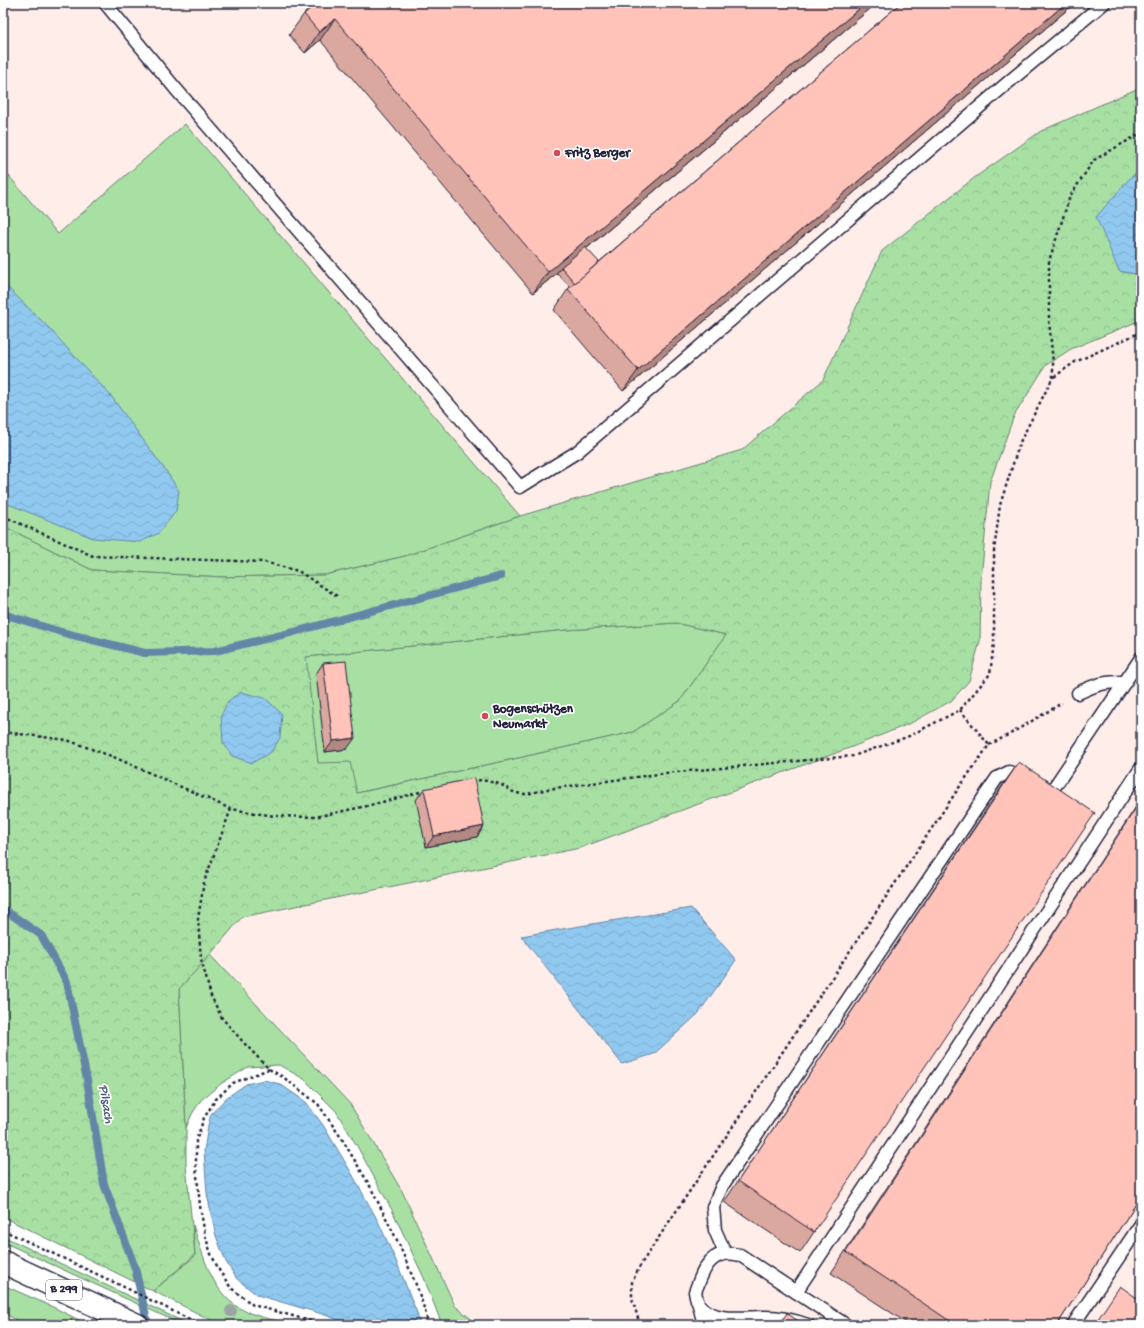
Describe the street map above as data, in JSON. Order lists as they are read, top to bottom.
{
  "streets": {
    "main road": ["B 299"]
  },
  "water": ["Pilsach"],
  "places": ["Fritz Berger", "Bogenschützen Neumarkt"]
}
